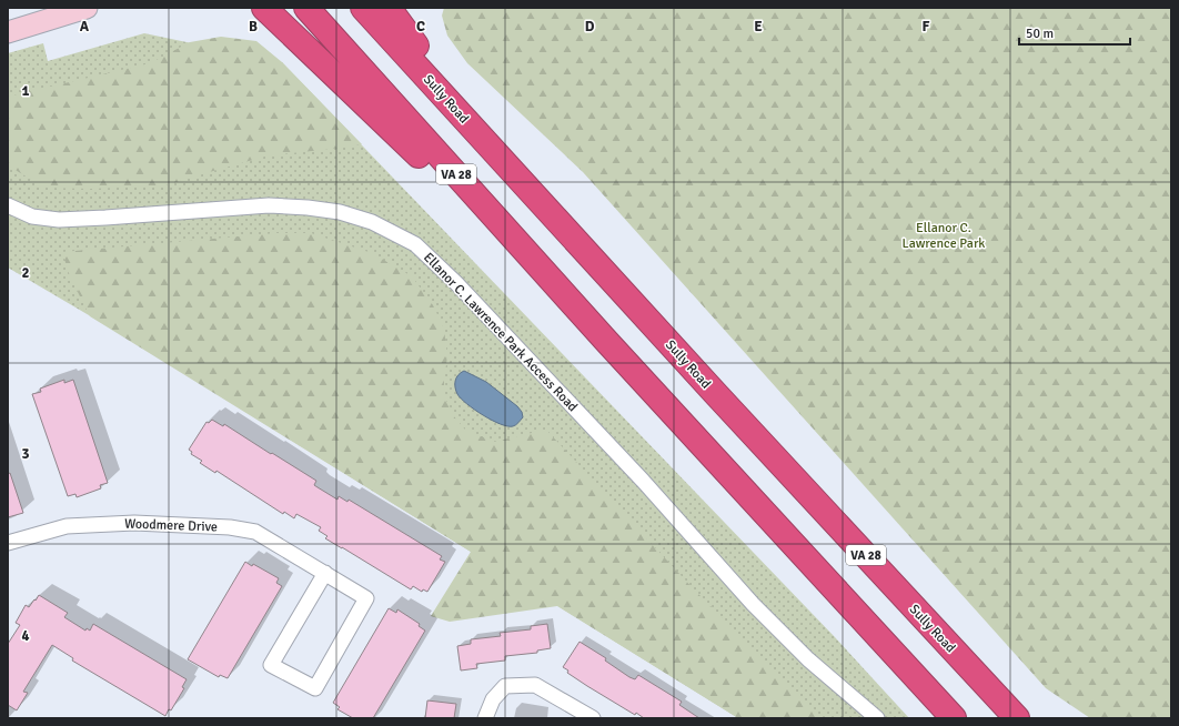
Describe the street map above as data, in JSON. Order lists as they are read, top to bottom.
{
  "streets": {
    "highway": ["Sully Road", "VA 28"],
    "street": ["Ellanor C. Lawrence Park Access Road", "Woodmere Drive"]
  },
  "parks": ["Ellanor C. Lawrence Park"],
  "scale_bar": "50 m",
  "grid": {
    "columns": [
      "A",
      "B",
      "C",
      "D",
      "E",
      "F"
    ],
    "rows": [
      "1",
      "2",
      "3",
      "4"
    ]
  }
}
